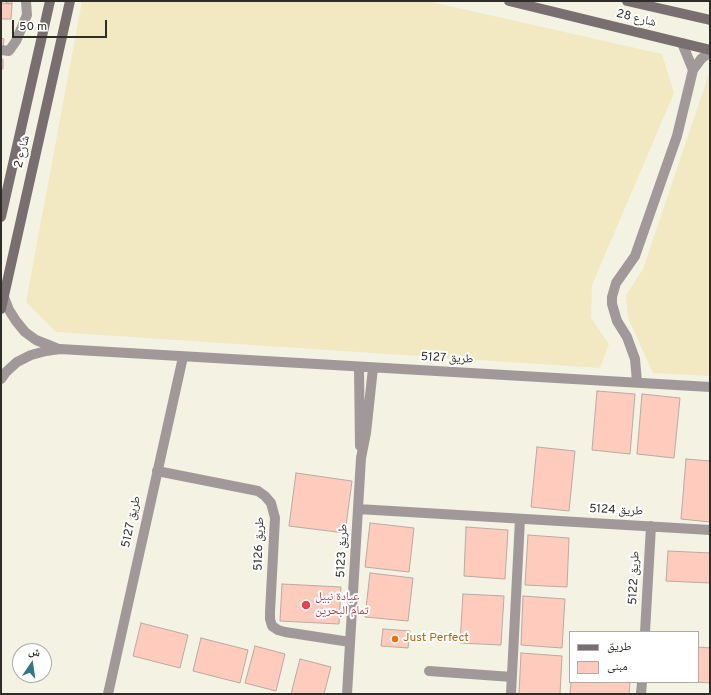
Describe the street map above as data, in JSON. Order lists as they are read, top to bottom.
{
  "streets": {
    "main road": ["شارع 28", "شارع 2"],
    "street": [
      "طريق 5127",
      "طريق 5124",
      "طريق 5126",
      "طريق 5123",
      "طريق 5122"
    ]
  },
  "crossings": [
    ["شارع 2", "طريق 5127"],
    ["طريق 5127", "طريق 5126"],
    ["طريق 5127", "طريق 5123"],
    ["طريق 5124", "طريق 5123"],
    ["طريق 5124", "طريق 5122"],
    ["طريق 5126", "طريق 5123"]
  ],
  "places": ["عيادة نبيل تمام البحرين", "Just Perfect"],
  "legend": ["طريق", "مبنى"],
  "scale_bar": "50 m",
  "north": "top"
}
